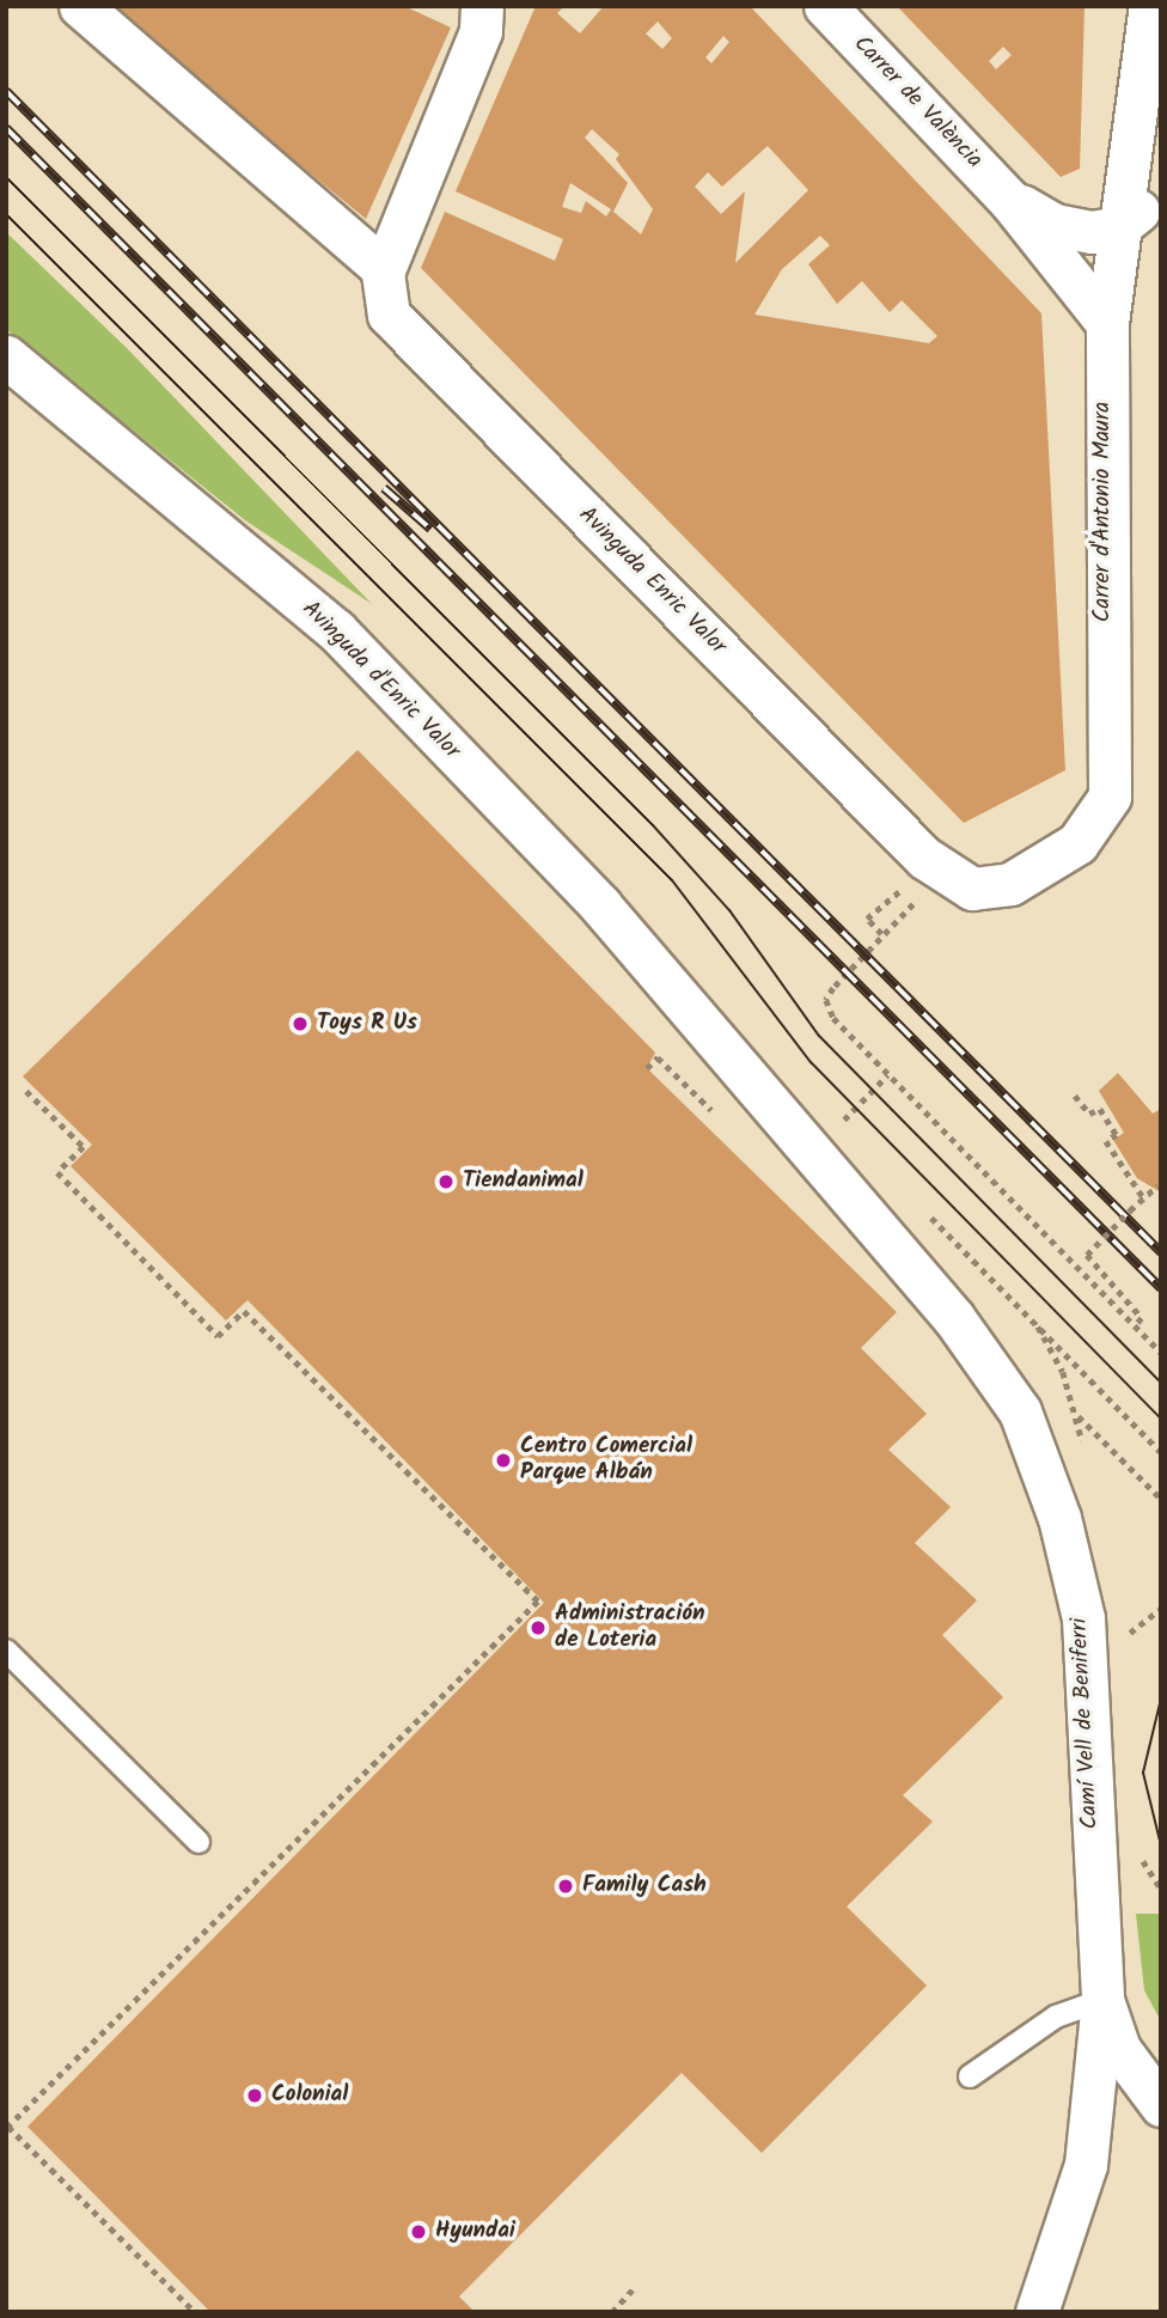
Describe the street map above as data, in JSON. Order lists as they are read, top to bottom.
{
  "streets": {
    "street": [
      "Carrer de València",
      "Carrer d'Antonio Maura",
      "Avinguda Enric Valor",
      "Avinguda d'Enric Valor",
      "Camí Vell de Beniferri"
    ]
  },
  "crossings": [
    ["Carrer de València", "Carrer d'Antonio Maura"],
    ["Carrer d'Antonio Maura", "Avinguda Enric Valor"],
    ["Avinguda d'Enric Valor", "Camí Vell de Beniferri"]
  ],
  "places": [
    "Toys R Us",
    "Tiendanimal",
    "Centro Comercial Parque Albán",
    "Administración de Loteria",
    "Family Cash",
    "Colonial",
    "Hyundai"
  ]
}
